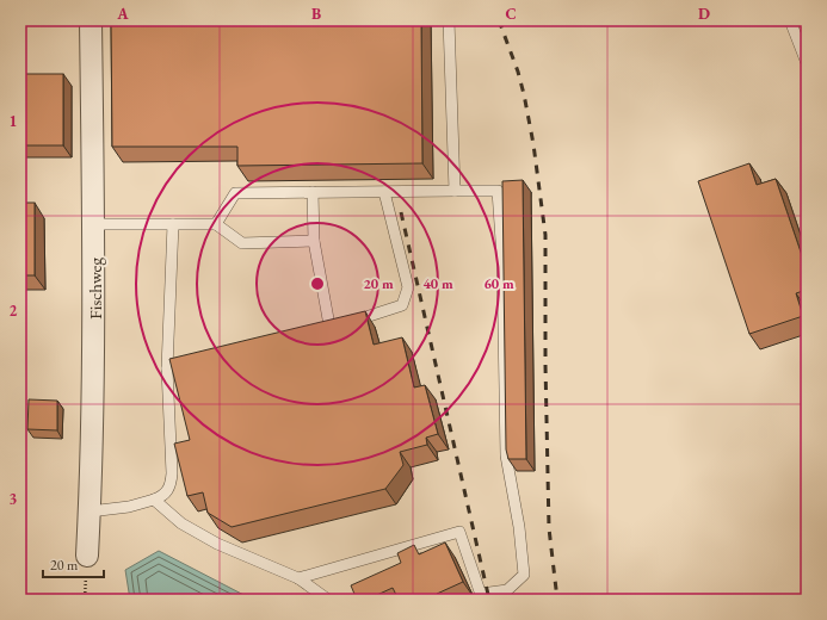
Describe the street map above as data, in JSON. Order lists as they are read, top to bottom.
{
  "streets": {
    "street": ["Fischweg"]
  },
  "scale_bar": "20 m",
  "grid": {
    "columns": [
      "A",
      "B",
      "C",
      "D"
    ],
    "rows": ["1", "2", "3"]
  },
  "rings": ["20 m", "40 m", "60 m"]
}
